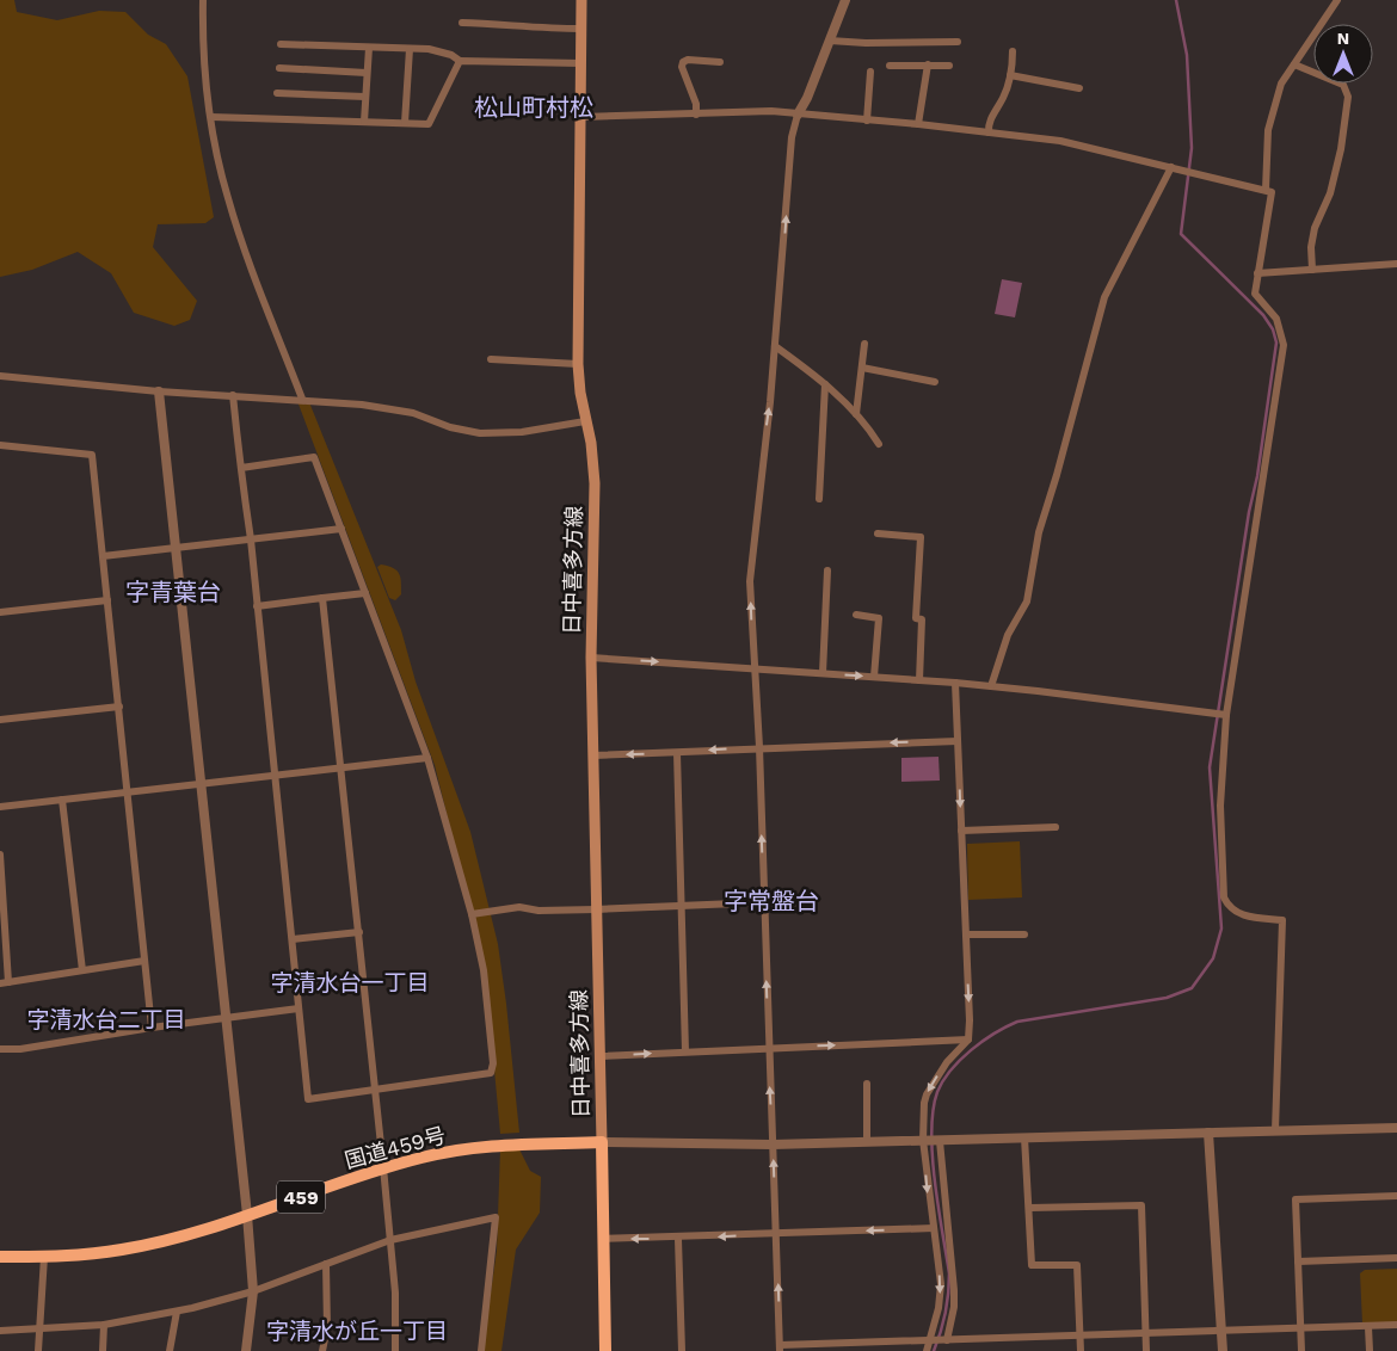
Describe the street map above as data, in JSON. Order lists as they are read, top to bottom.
{
  "streets": {
    "highway": ["国道459号", "459"],
    "main road": ["日中喜多方線"]
  },
  "crossings": [
    ["日中喜多方線", "国道459号"]
  ],
  "districts": [
    "松山町村松",
    "字青葉台",
    "字常盤台",
    "字清水台一丁目",
    "字清水台二丁目",
    "字清水が丘一丁目"
  ],
  "north": "top"
}
